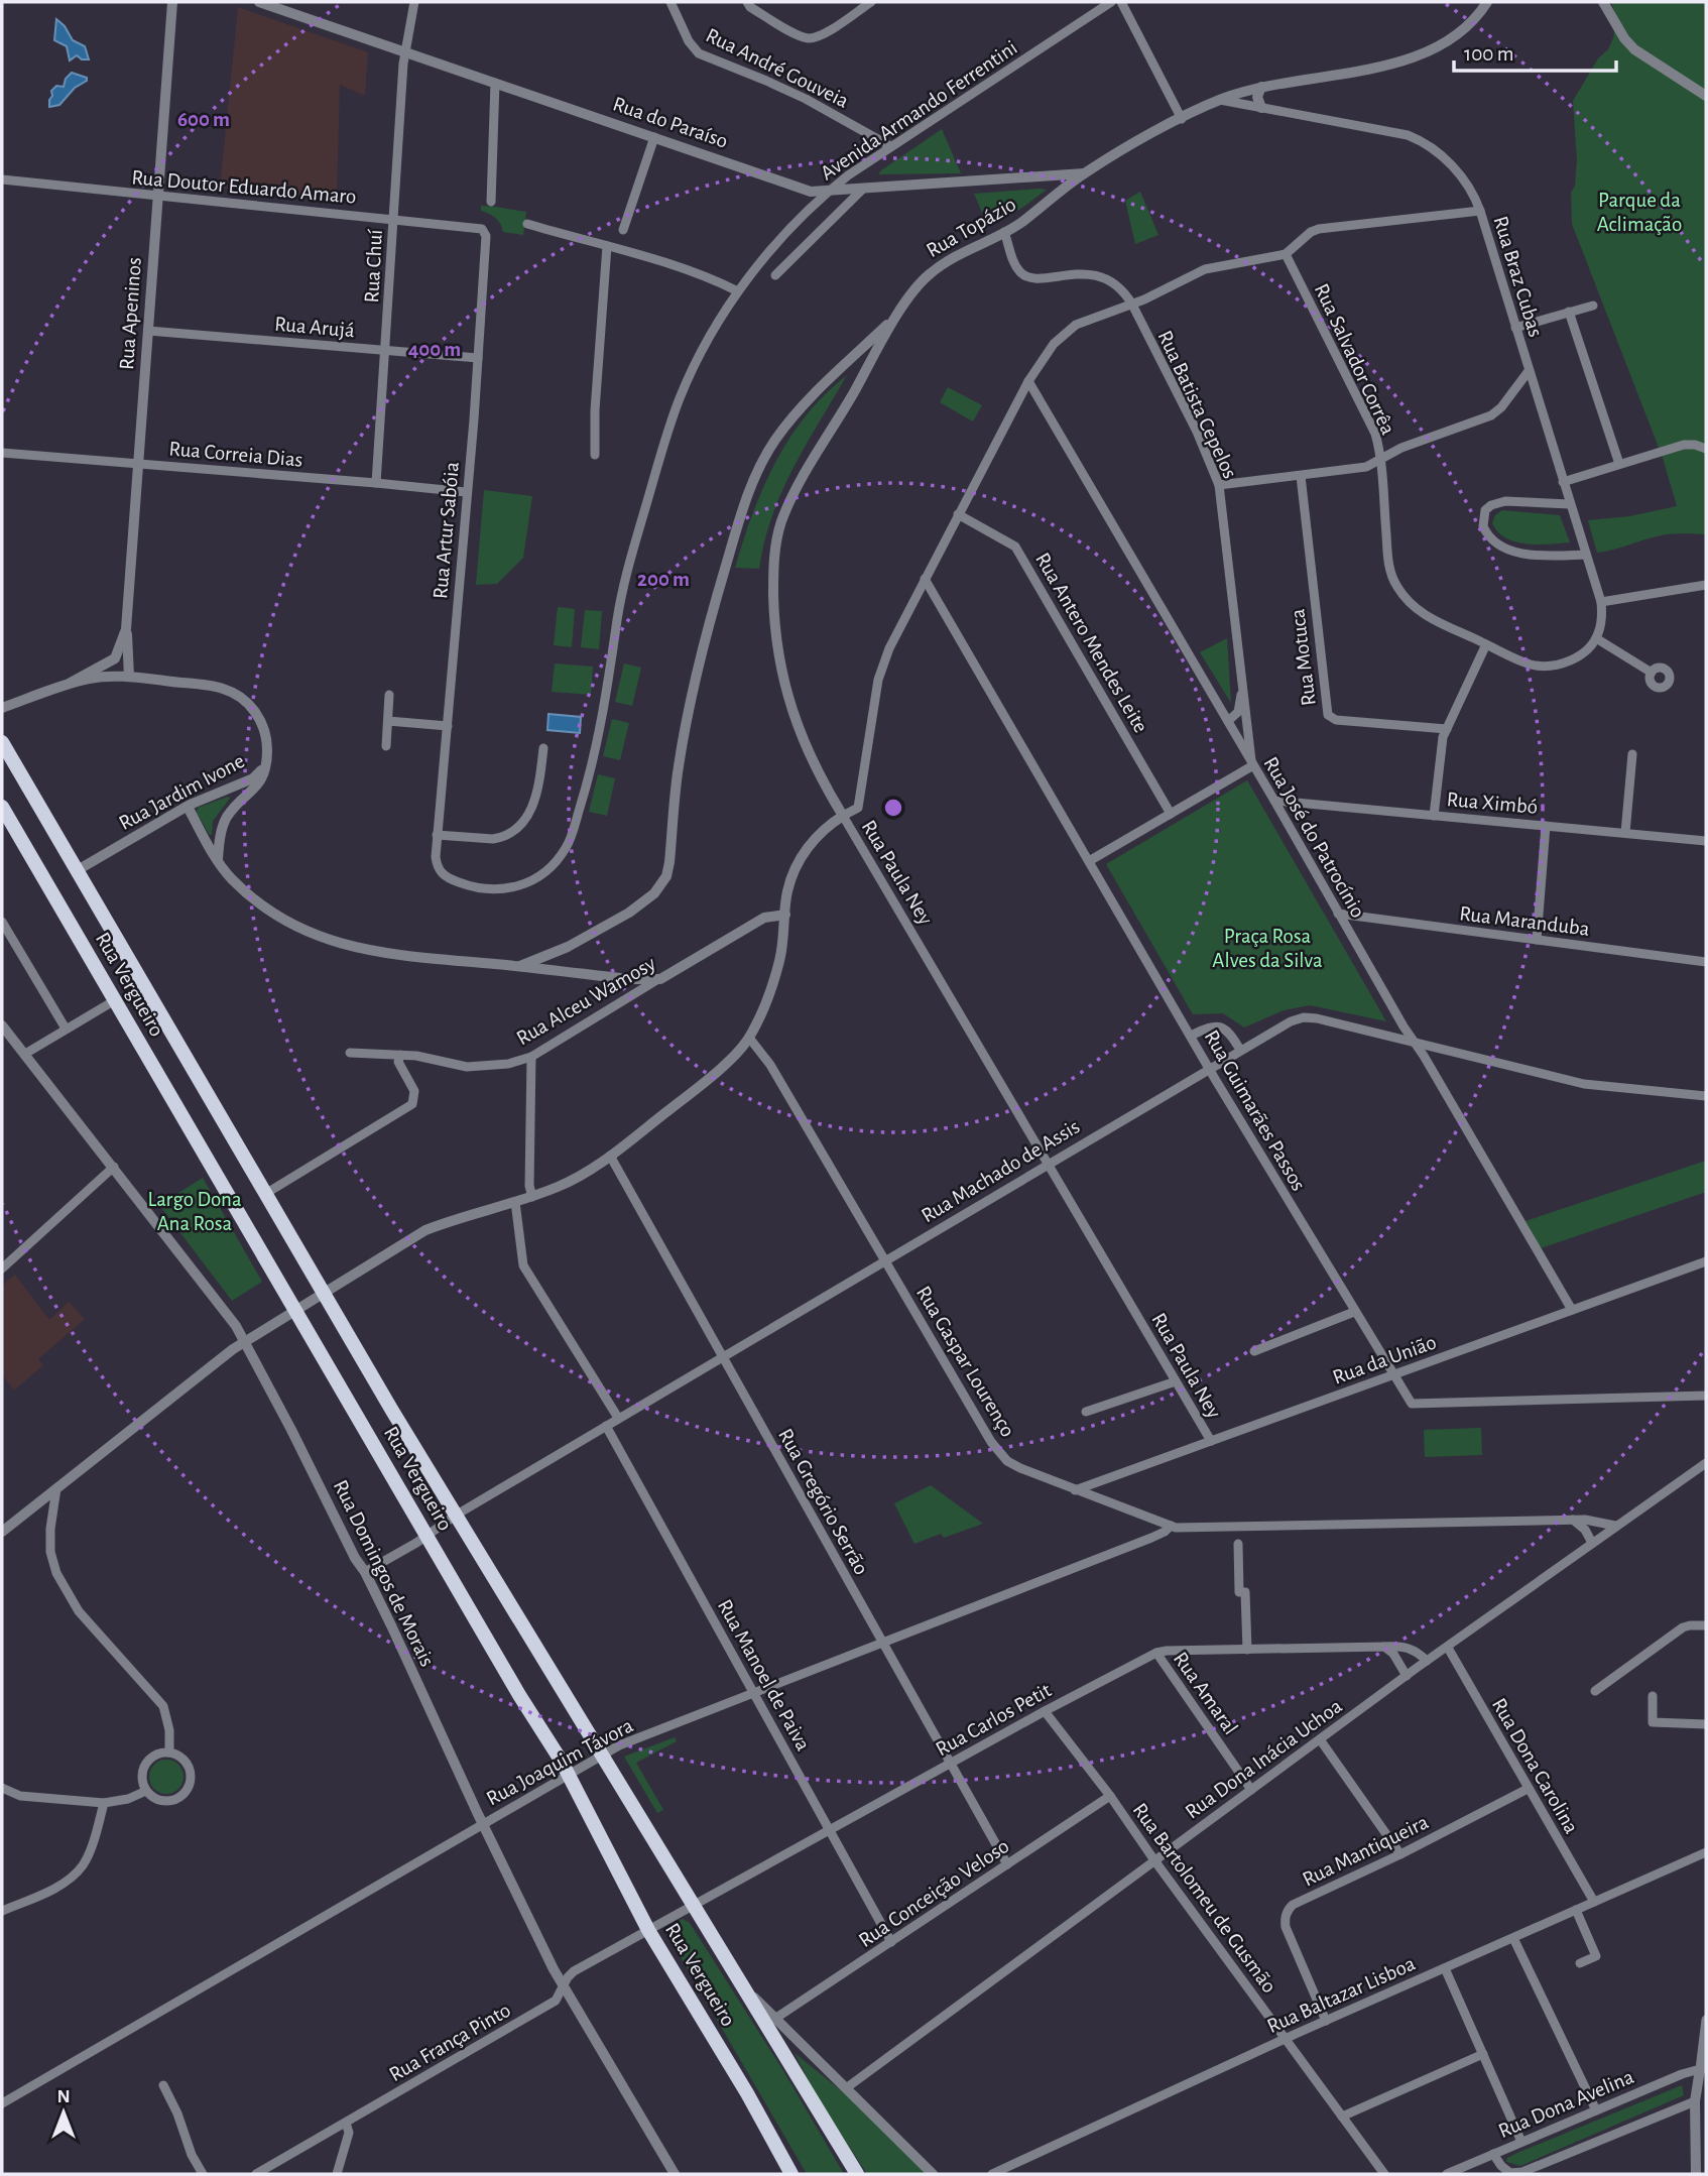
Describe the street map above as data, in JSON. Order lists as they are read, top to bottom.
{
  "streets": {
    "main road": ["Rua Vergueiro"],
    "street": [
      "Rua André Gouveia",
      "Avenida Armando Ferrentini",
      "Rua do Paraíso",
      "Rua Doutor Eduardo Amaro",
      "Rua Topázio",
      "Rua Chuí",
      "Rua Braz Cubas",
      "Rua Apeninos",
      "Rua Arujá",
      "Rua Salvador Corrêa",
      "Rua Batista Cepelos",
      "Rua Correia Dias",
      "Rua Artur Sabóia",
      "Rua Antero Mendes Leite",
      "Rua Motuca",
      "Rua Jardim Ivone",
      "Rua Ximbó",
      "Rua José do Patrocínio",
      "Rua Paula Ney",
      "Rua Maranduba",
      "Rua Alceu Wamosy",
      "Rua Guimarães Passos",
      "Rua Machado de Assis",
      "Rua da União",
      "Rua Gaspar Lourenço",
      "Rua Gregório Serrão",
      "Rua Domingos de Morais",
      "Rua Manoel de Paiva",
      "Rua Amaral",
      "Rua Carlos Petit",
      "Rua Dona Inácia Uchoa",
      "Rua Joaquim Távora",
      "Rua Dona Carolina",
      "Rua Mantiqueira",
      "Rua Conceição Veloso",
      "Rua Bartolomeu de Gusmão",
      "Rua Baltazar Lisboa",
      "Rua França Pinto",
      "Rua Dona Avelina"
    ]
  },
  "crossings": [
    ["Rua André Gouveia", "Avenida Armando Ferrentini"],
    ["Avenida Armando Ferrentini", "Rua do Paraíso"],
    ["Avenida Armando Ferrentini", "Rua Artur Sabóia"],
    ["Rua do Paraíso", "Rua Topázio"],
    ["Rua do Paraíso", "Rua Chuí"],
    ["Rua Doutor Eduardo Amaro", "Rua Chuí"],
    ["Rua Doutor Eduardo Amaro", "Rua Apeninos"],
    ["Rua Doutor Eduardo Amaro", "Rua Artur Sabóia"],
    ["Rua Topázio", "Rua Braz Cubas"],
    ["Rua Topázio", "Rua Batista Cepelos"],
    ["Rua Topázio", "Rua Paula Ney"],
    ["Rua Chuí", "Rua Arujá"],
    ["Rua Chuí", "Rua Correia Dias"],
    ["Rua Braz Cubas", "Rua Salvador Corrêa"],
    ["Rua Apeninos", "Rua Arujá"],
    ["Rua Apeninos", "Rua Correia Dias"],
    ["Rua Arujá", "Rua Artur Sabóia"],
    ["Rua Salvador Corrêa", "Rua Paula Ney"],
    ["Rua Batista Cepelos", "Rua José do Patrocínio"],
    ["Rua Batista Cepelos", "Rua Paula Ney"],
    ["Rua Correia Dias", "Rua Artur Sabóia"],
    ["Rua Antero Mendes Leite", "Rua Paula Ney"],
    ["Rua Jardim Ivone", "Rua Vergueiro"],
    ["Rua Ximbó", "Rua José do Patrocínio"],
    ["Rua José do Patrocínio", "Rua Paula Ney"],
    ["Rua José do Patrocínio", "Rua Maranduba"],
    ["Rua José do Patrocínio", "Rua Machado de Assis"],
    ["Rua José do Patrocínio", "Rua da União"],
    ["Rua Paula Ney", "Rua Guimarães Passos"],
    ["Rua Paula Ney", "Rua Machado de Assis"],
    ["Rua Paula Ney", "Rua da União"],
    ["Rua Vergueiro", "Rua Machado de Assis"],
    ["Rua Vergueiro", "Rua Carlos Petit"],
    ["Rua Vergueiro", "Rua Dona Inácia Uchoa"],
    ["Rua Vergueiro", "Rua Joaquim Távora"],
    ["Rua Vergueiro", "Rua Conceição Veloso"],
    ["Rua Vergueiro", "Rua França Pinto"],
    ["Rua Guimarães Passos", "Rua Machado de Assis"],
    ["Rua Guimarães Passos", "Rua da União"],
    ["Rua Machado de Assis", "Rua Gaspar Lourenço"],
    ["Rua Machado de Assis", "Rua Gregório Serrão"],
    ["Rua Machado de Assis", "Rua Domingos de Morais"],
    ["Rua Machado de Assis", "Rua Manoel de Paiva"],
    ["Rua da União", "Rua Gaspar Lourenço"],
    ["Rua Gaspar Lourenço", "Rua Dona Inácia Uchoa"],
    ["Rua Gaspar Lourenço", "Rua Joaquim Távora"],
    ["Rua Gregório Serrão", "Rua Carlos Petit"],
    ["Rua Gregório Serrão", "Rua Joaquim Távora"],
    ["Rua Gregório Serrão", "Rua Conceição Veloso"],
    ["Rua Domingos de Morais", "Rua Joaquim Távora"],
    ["Rua Domingos de Morais", "Rua França Pinto"],
    ["Rua Manoel de Paiva", "Rua Carlos Petit"],
    ["Rua Manoel de Paiva", "Rua Joaquim Távora"],
    ["Rua Manoel de Paiva", "Rua Conceição Veloso"],
    ["Rua Amaral", "Rua Carlos Petit"],
    ["Rua Amaral", "Rua Dona Inácia Uchoa"],
    ["Rua Carlos Petit", "Rua Dona Inácia Uchoa"],
    ["Rua Carlos Petit", "Rua Bartolomeu de Gusmão"],
    ["Rua Carlos Petit", "Rua França Pinto"],
    ["Rua Dona Inácia Uchoa", "Rua Dona Carolina"],
    ["Rua Dona Inácia Uchoa", "Rua Bartolomeu de Gusmão"],
    ["Rua Dona Carolina", "Rua Mantiqueira"],
    ["Rua Dona Carolina", "Rua Baltazar Lisboa"],
    ["Rua Mantiqueira", "Rua Baltazar Lisboa"],
    ["Rua Conceição Veloso", "Rua Bartolomeu de Gusmão"],
    ["Rua Bartolomeu de Gusmão", "Rua Baltazar Lisboa"]
  ],
  "parks": ["Parque da Aclimação", "Praça Rosa Alves da Silva", "Largo Dona Ana Rosa"],
  "scale_bar": "100 m",
  "north": "top",
  "rings": ["600 m", "400 m", "200 m"]
}
